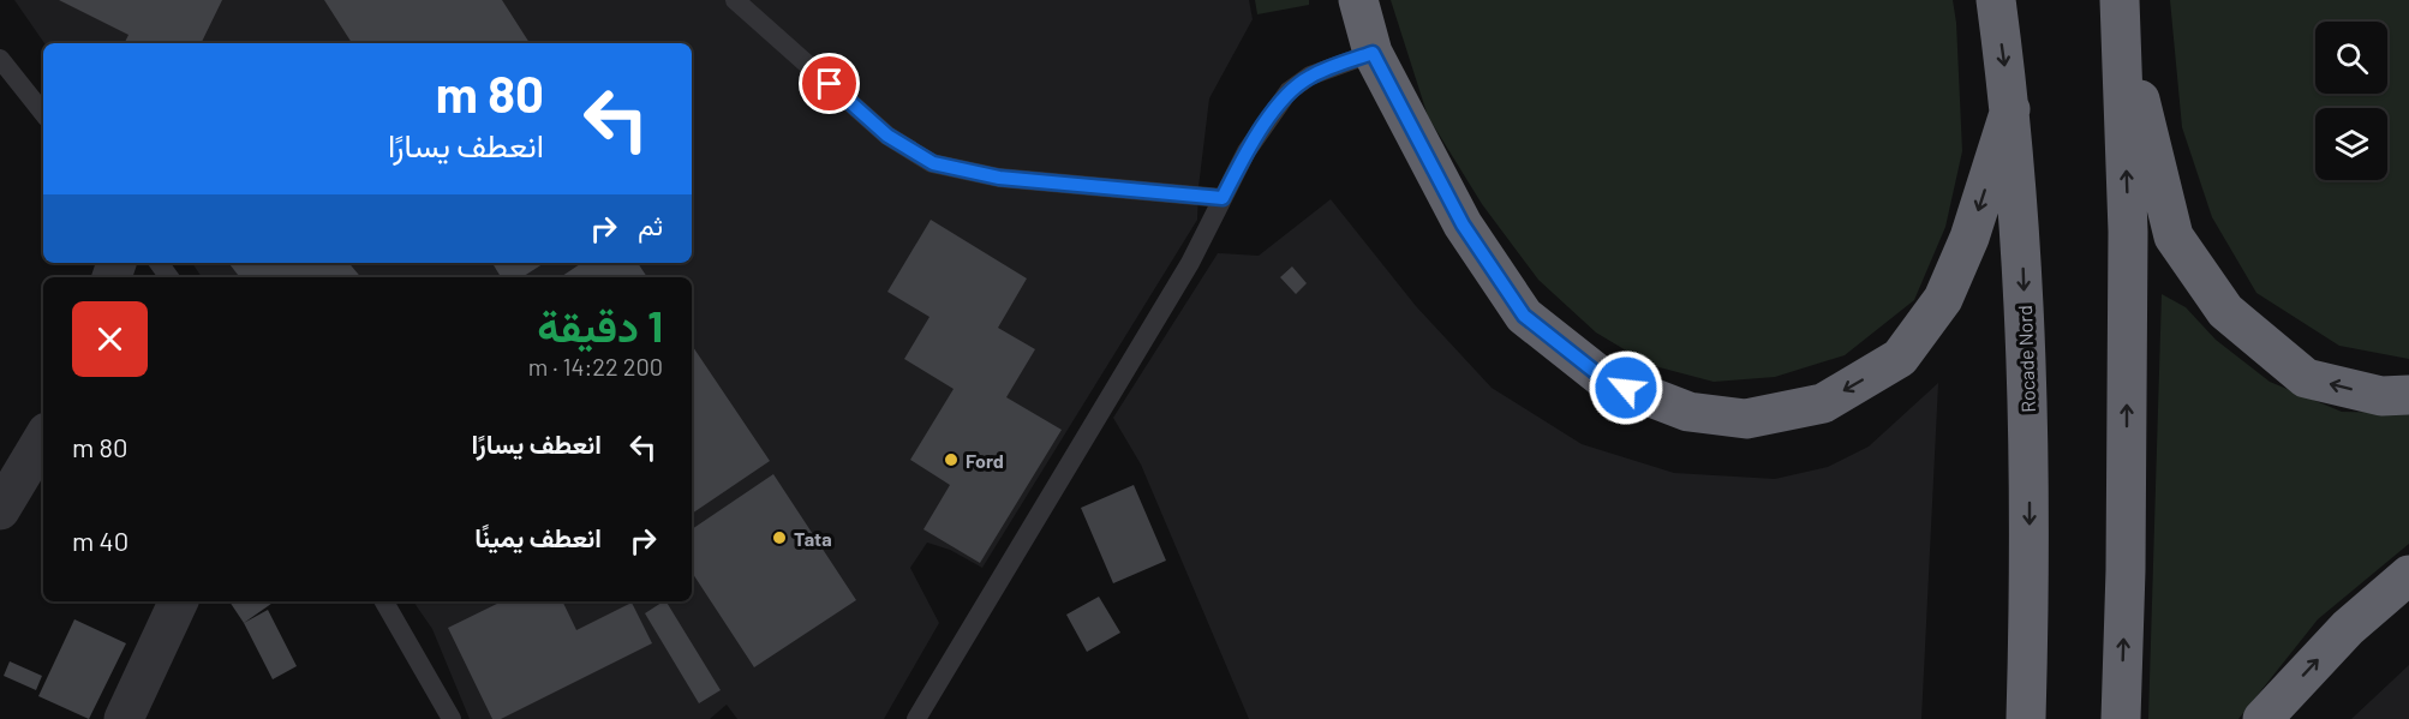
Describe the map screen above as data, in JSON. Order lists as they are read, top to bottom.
{
  "streets": {
    "highway": ["Rocade Nord"]
  },
  "places": ["Ford", "Tata"],
  "page": {
    "turn": ["80 m", "انعطف يسارًا"],
    "then": "ثم",
    "heading": ["1 دقيقة", "200 m · 14:22"],
    "list": [
      {
        "name": "انعطف يسارًا",
        "value": "80 m"
      },
      {
        "name": "انعطف يمينًا",
        "value": "40 m"
      }
    ]
  }
}
